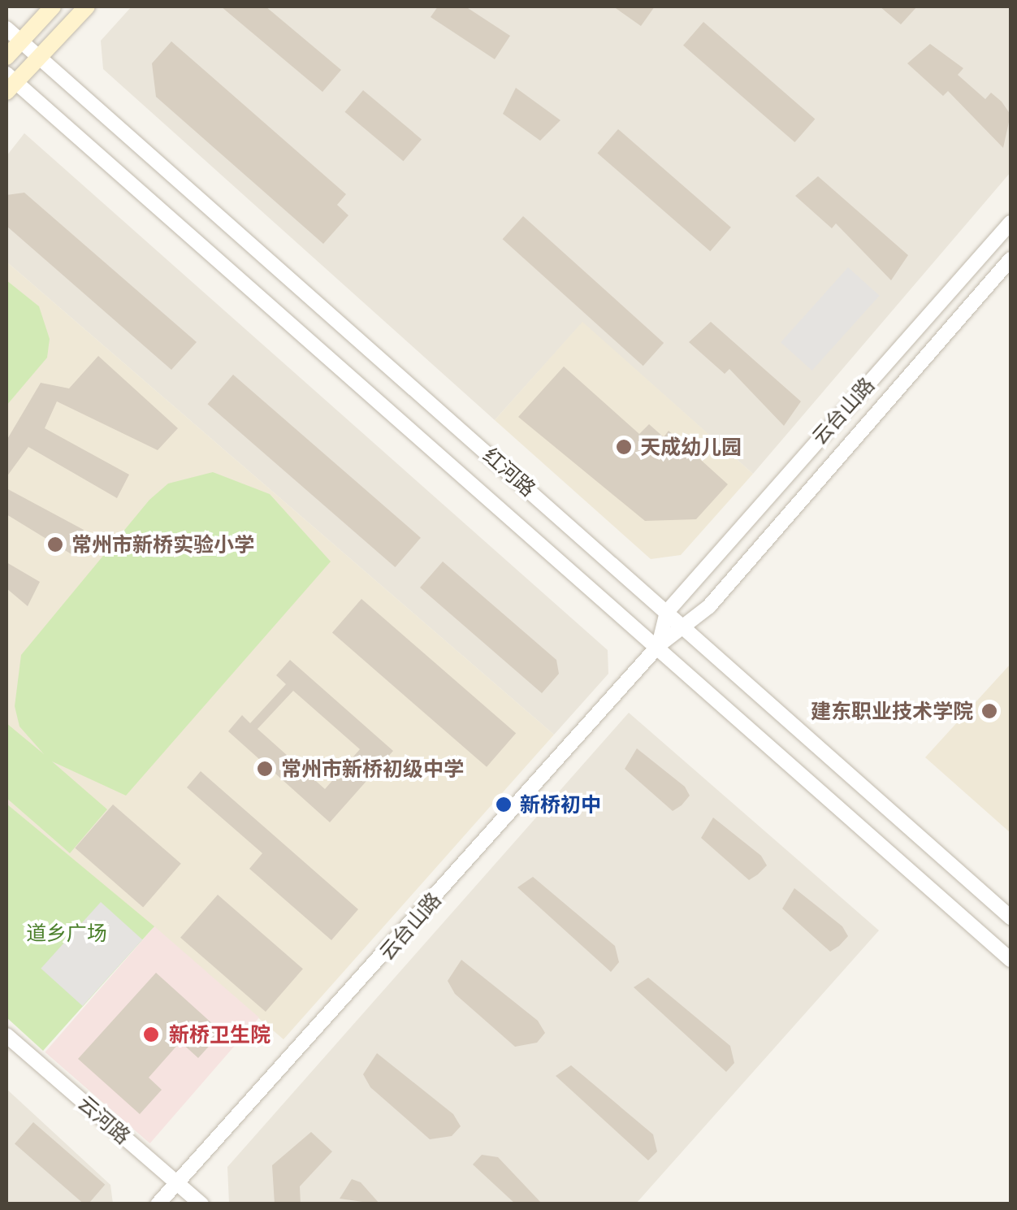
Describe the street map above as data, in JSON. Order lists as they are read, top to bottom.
{
  "streets": {
    "street": ["云台山路", "红河路", "云河路"]
  },
  "crossings": [
    ["云台山路", "红河路"],
    ["云台山路", "云河路"]
  ],
  "parks": ["道乡广场"],
  "places": [
    "天成幼儿园",
    "常州市新桥实验小学",
    "建东职业技术学院",
    "常州市新桥初级中学",
    "新桥初中",
    "新桥卫生院"
  ]
}
